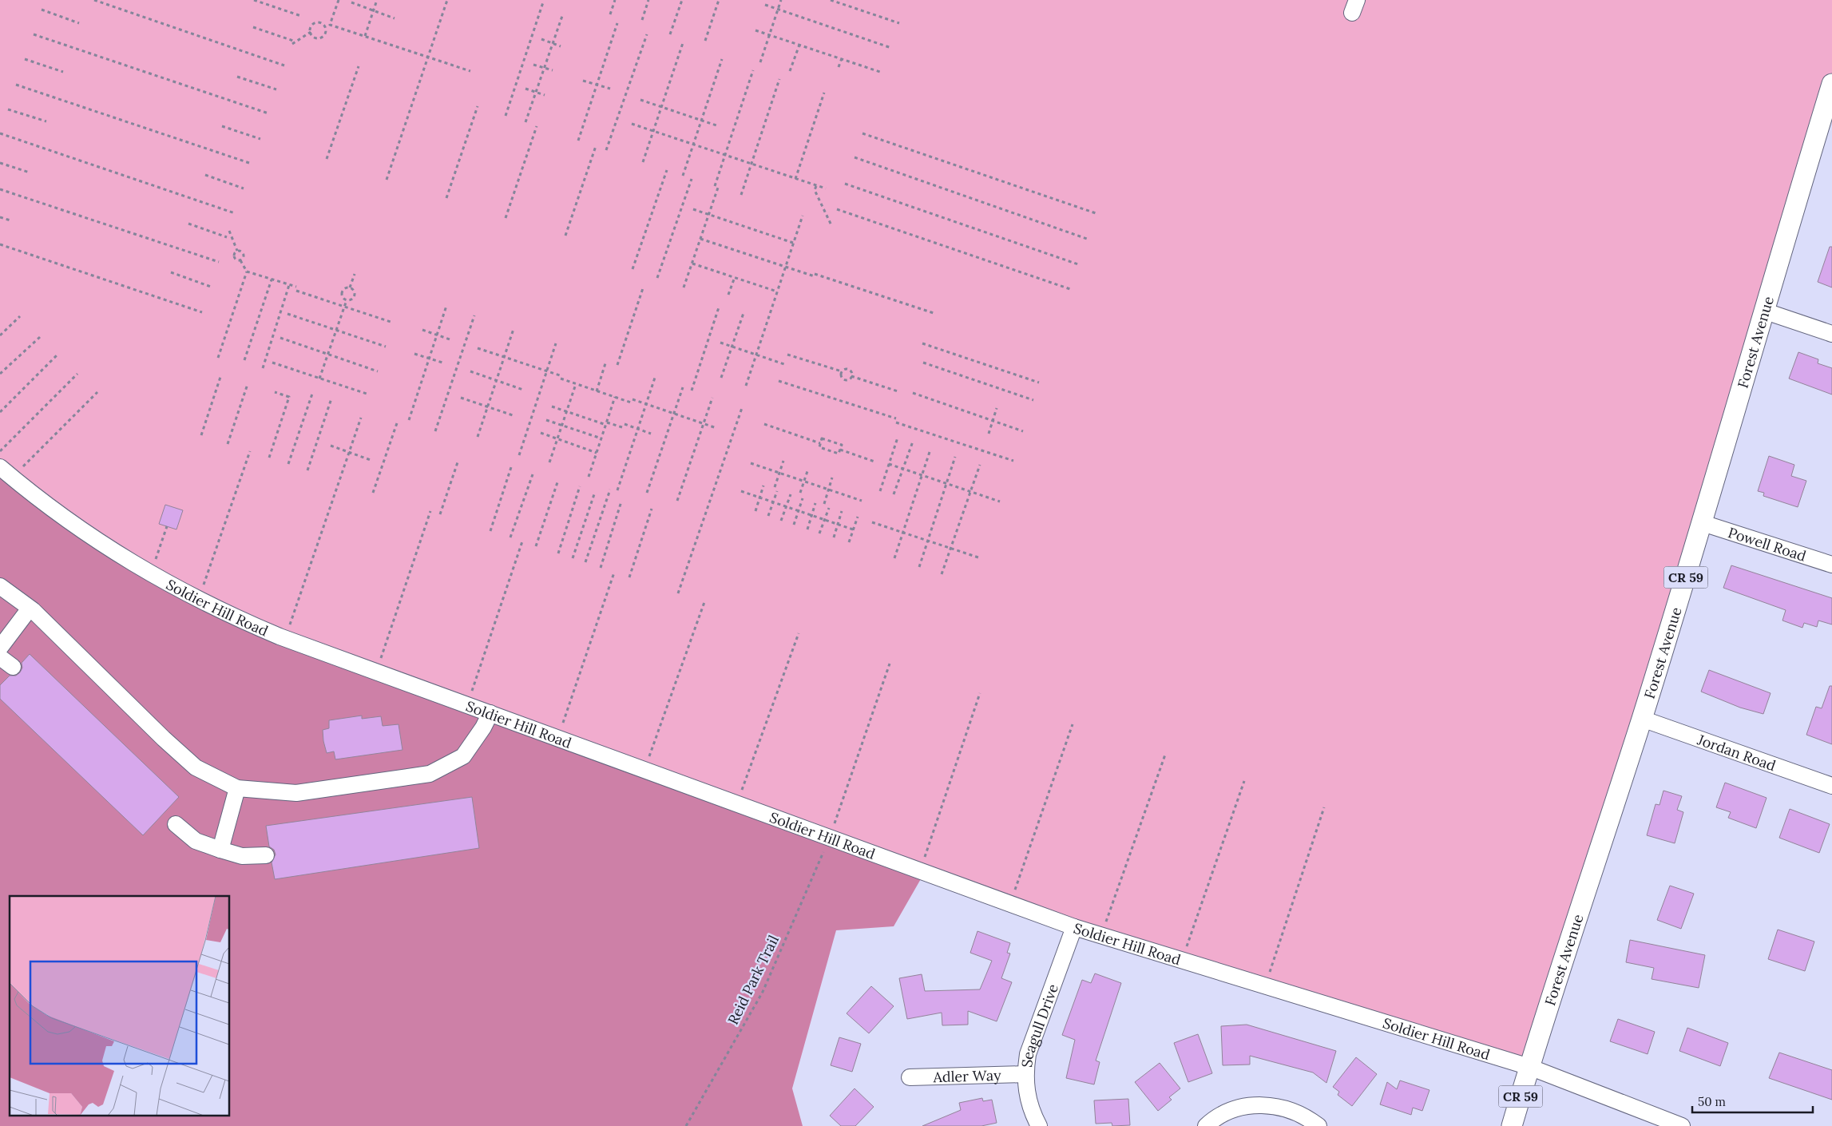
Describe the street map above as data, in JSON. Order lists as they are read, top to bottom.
{
  "streets": {
    "main road": ["Forest Avenue", "CR 59"],
    "street": [
      "Powell Road",
      "Soldier Hill Road",
      "Jordan Road",
      "Seagull Drive",
      "Adler Way"
    ],
    "path": ["Reid Park Trail"]
  },
  "crossings": [
    ["Forest Avenue", "Powell Road"],
    ["Forest Avenue", "Soldier Hill Road"],
    ["Forest Avenue", "Jordan Road"],
    ["Soldier Hill Road", "Reid Park Trail"],
    ["Soldier Hill Road", "Seagull Drive"],
    ["Seagull Drive", "Adler Way"]
  ],
  "scale_bar": "50 m"
}
